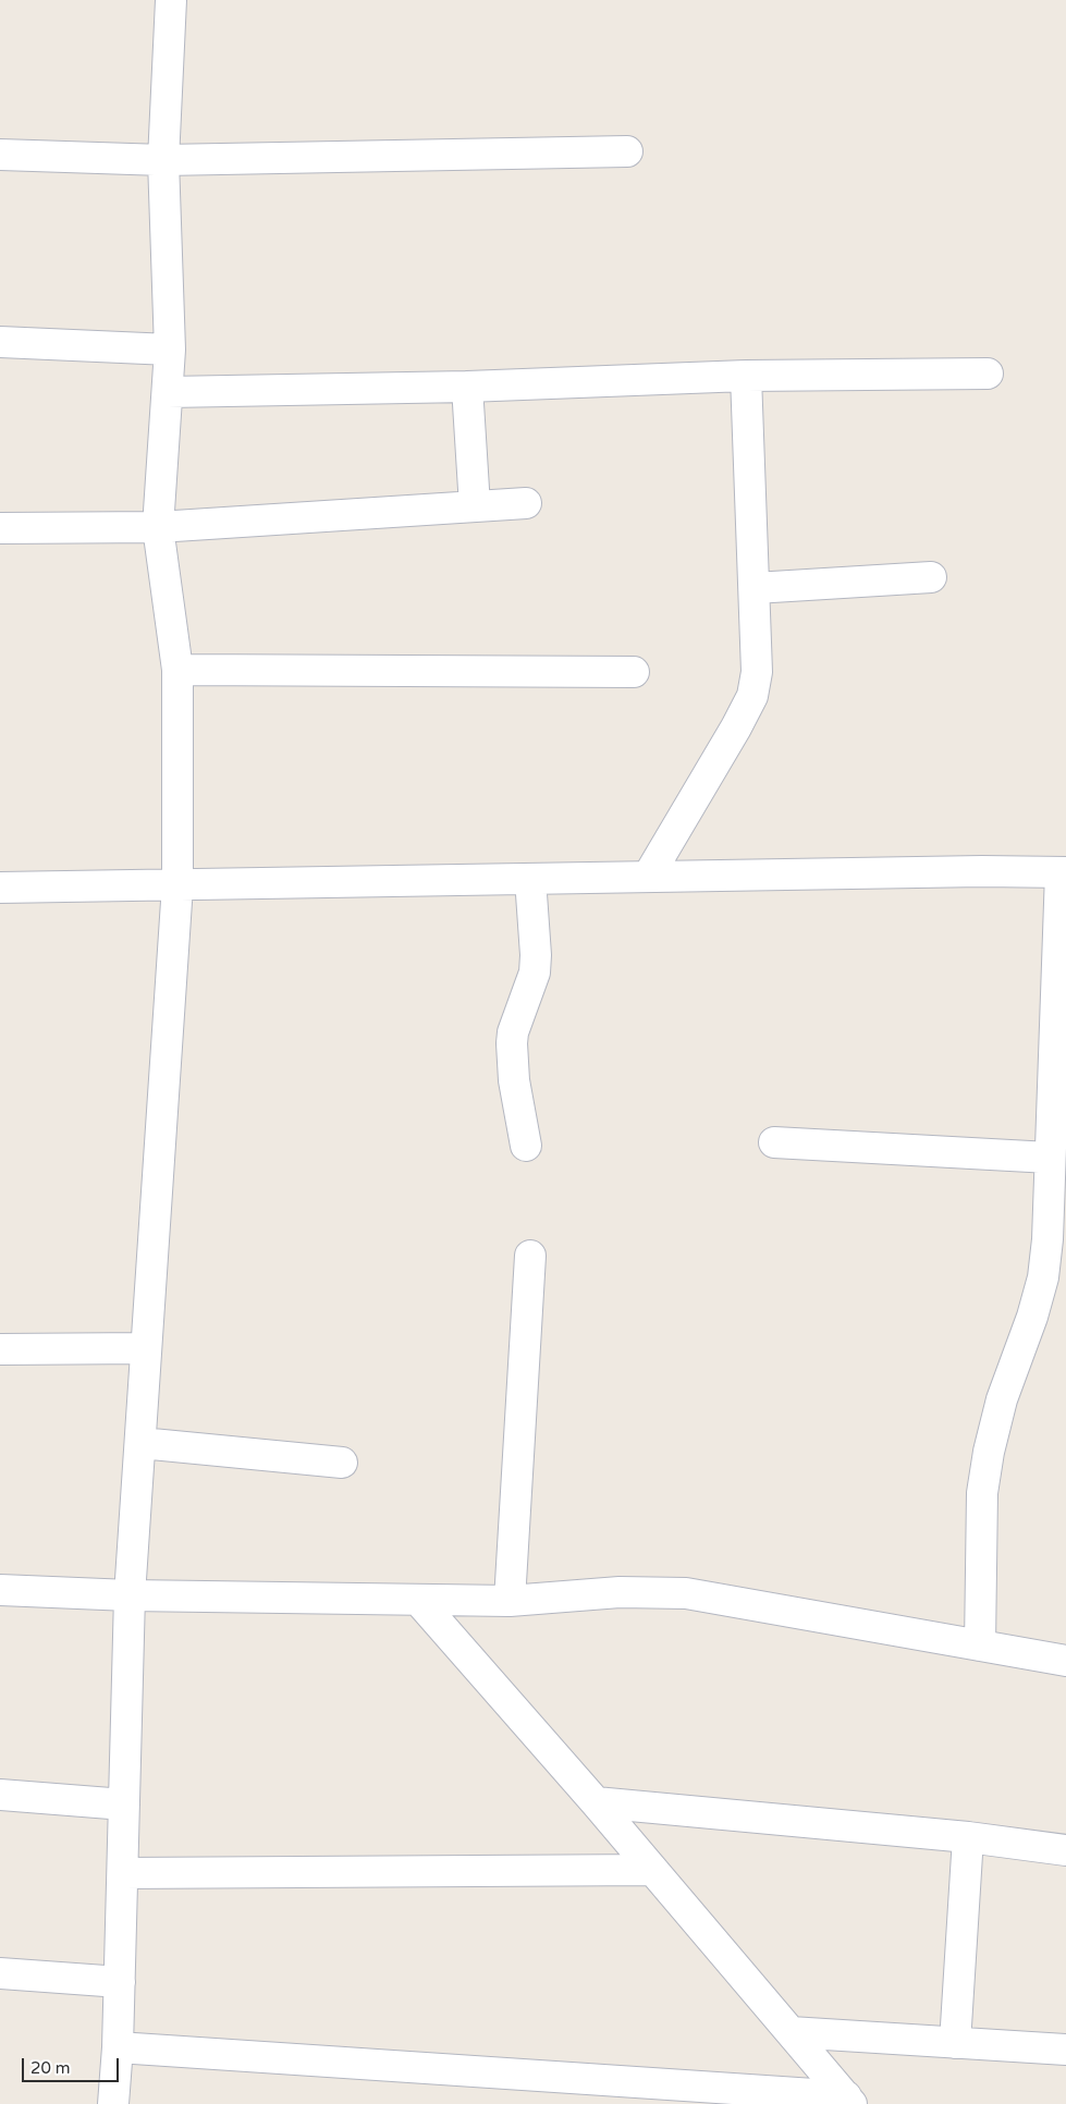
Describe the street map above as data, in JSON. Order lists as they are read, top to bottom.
{
  "scale_bar": "20 m"
}
